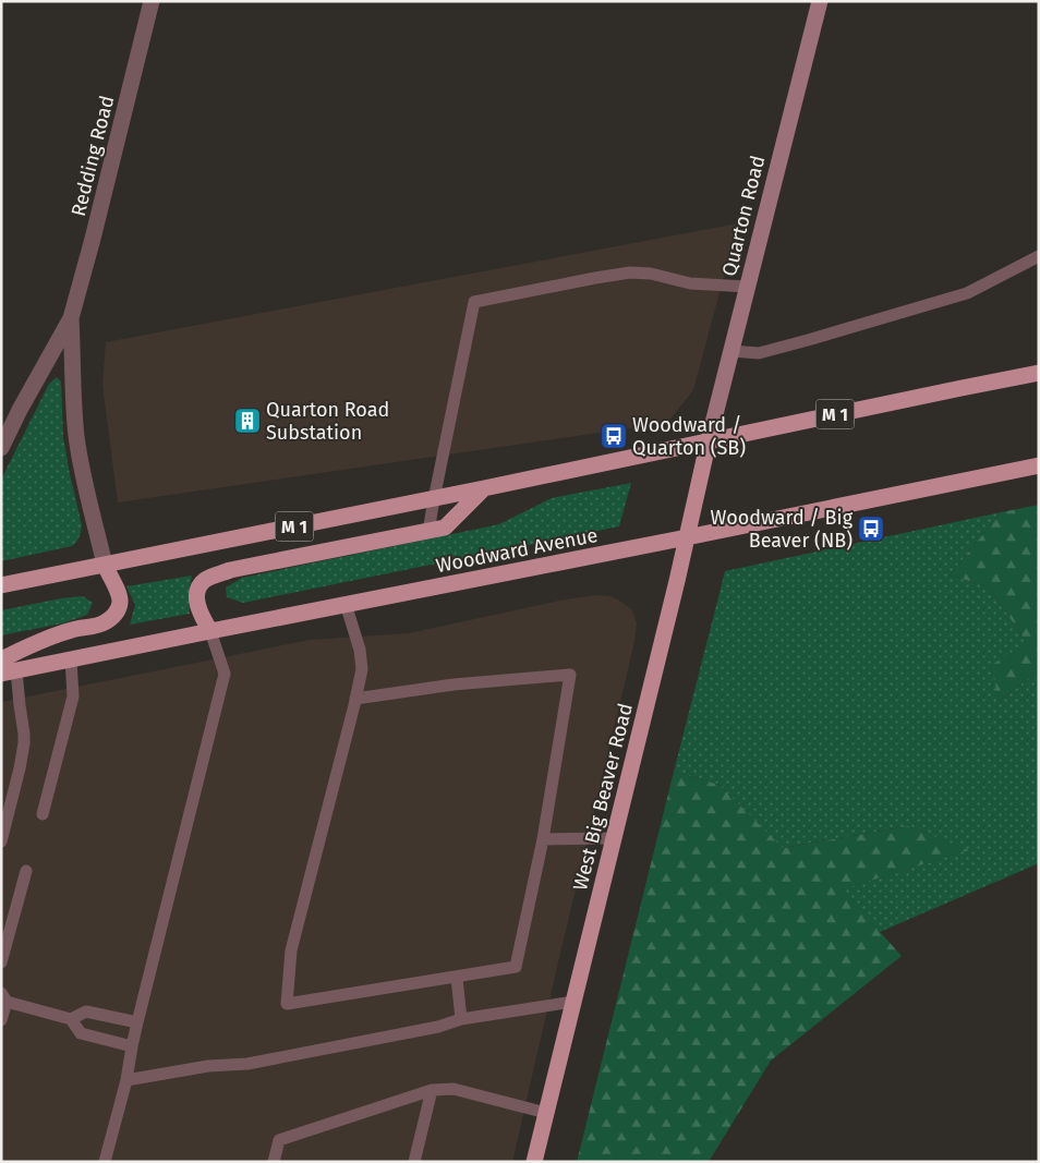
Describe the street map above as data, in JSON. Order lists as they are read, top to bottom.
{
  "streets": {
    "main road": ["M 1", "Woodward Avenue", "West Big Beaver Road"],
    "street": ["Redding Road", "Quarton Road"]
  },
  "crossings": [
    ["Redding Road", "M 1"],
    ["Quarton Road", "M 1"],
    ["Quarton Road", "West Big Beaver Road"],
    ["M 1", "West Big Beaver Road"],
    ["Woodward Avenue", "West Big Beaver Road"]
  ],
  "places": {
    "building": ["Quarton Road Substation"],
    "bus stop": ["Woodward / Quarton (SB)", "Woodward / Big Beaver (NB)"]
  }
}
